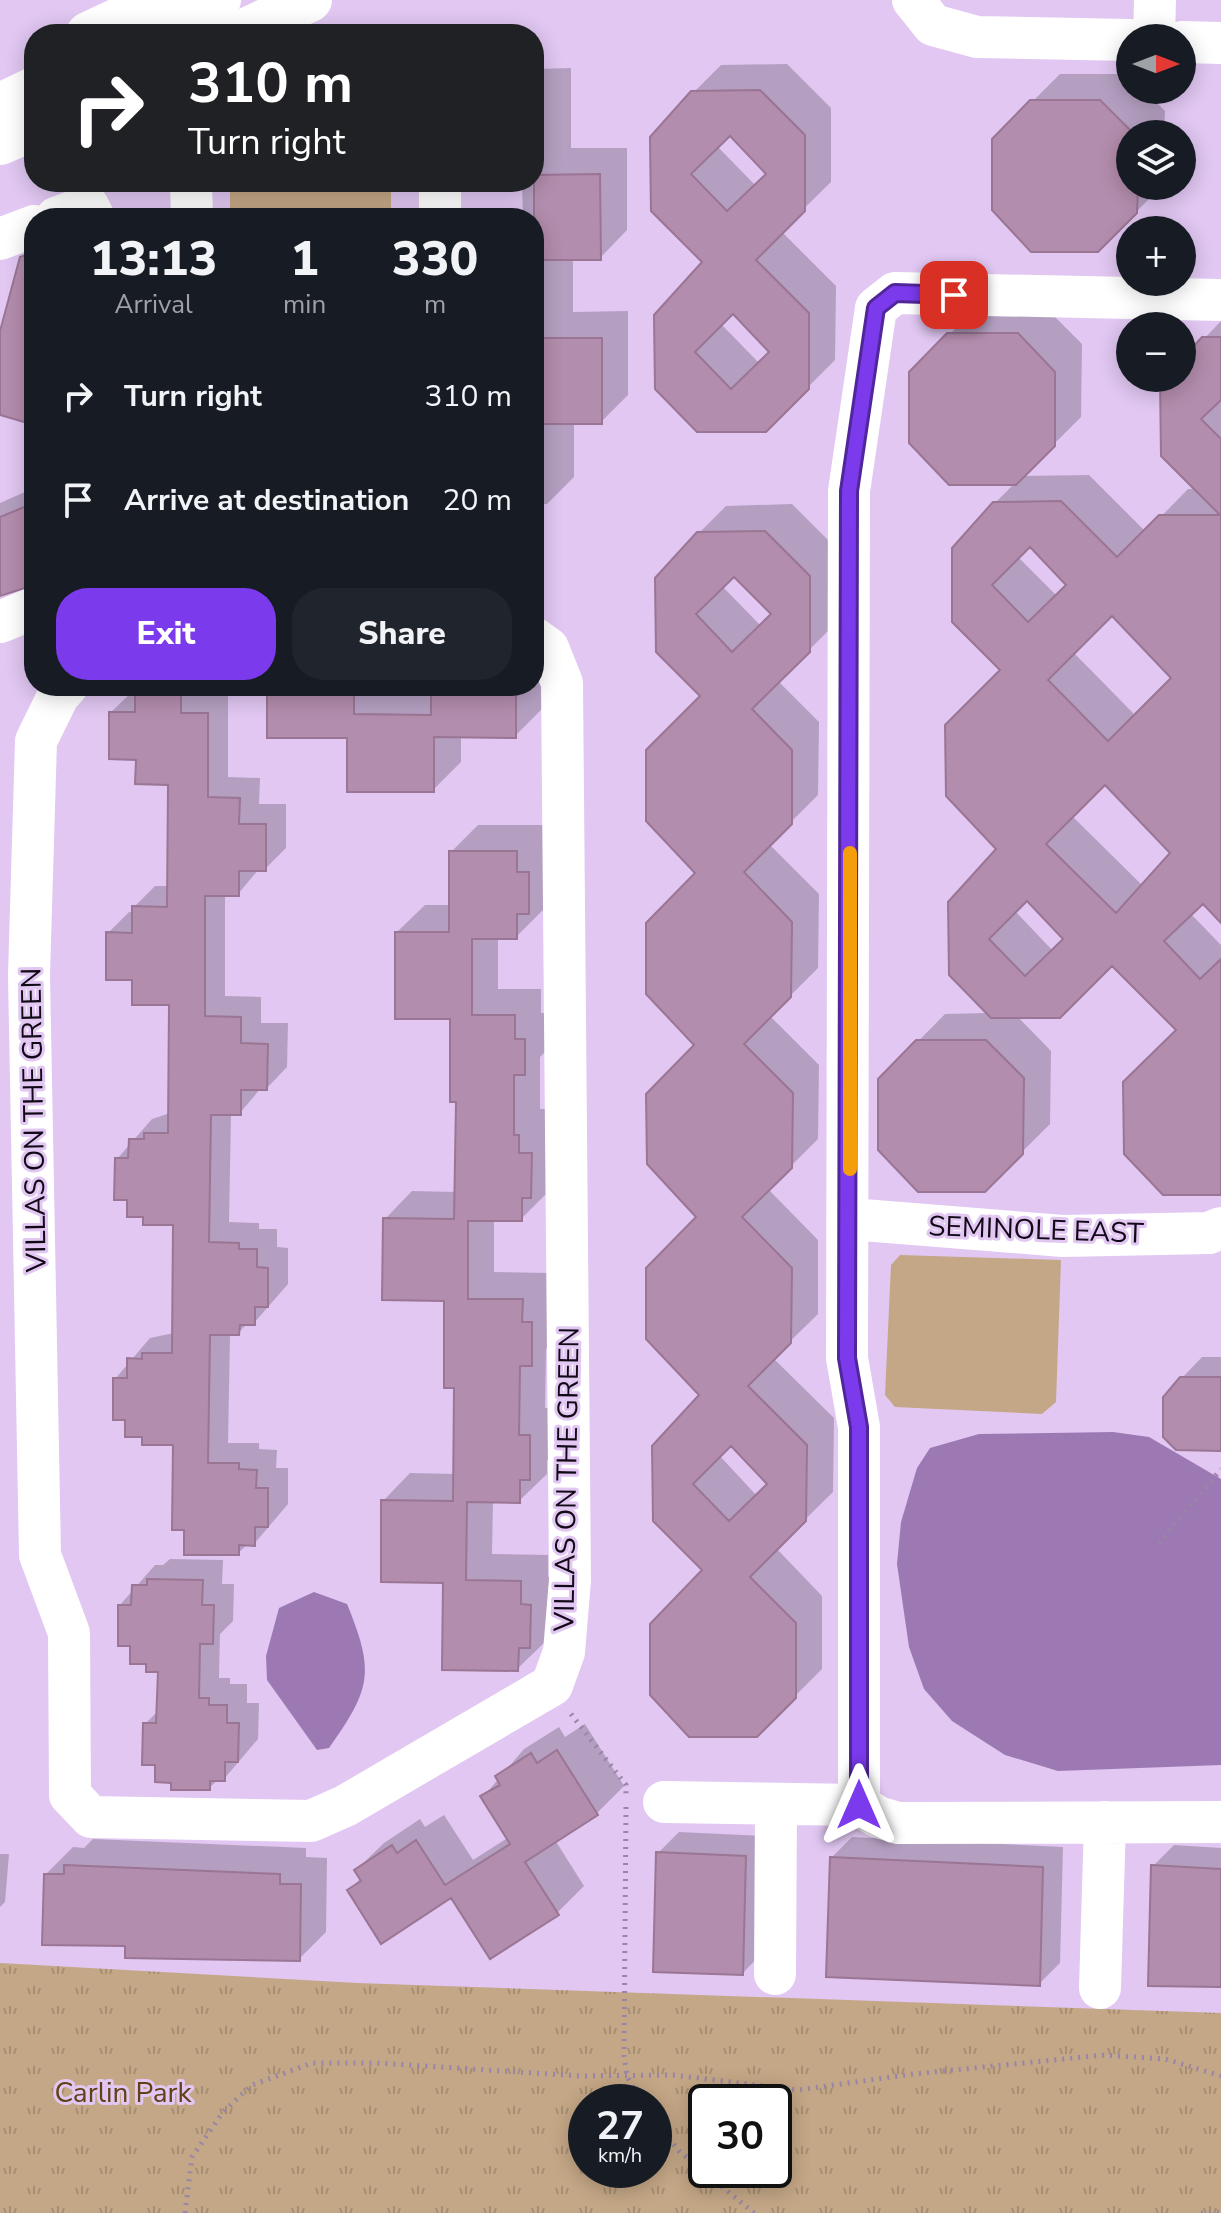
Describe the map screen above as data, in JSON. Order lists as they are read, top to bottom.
{
  "streets": {
    "street": ["VILLAS ON THE GREEN", "SEMINOLE EAST"]
  },
  "parks": ["Carlin Park"],
  "north": "right",
  "page": {
    "map_buttons": ["+", "−"],
    "turn": ["310 m", "Turn right"],
    "eta": [
      "13:13",
      "Arrival",
      "1",
      "min",
      "330",
      "m"
    ],
    "list": [
      {
        "name": "Turn right",
        "value": "310 m"
      },
      {
        "name": "Arrive at destination",
        "value": "20 m"
      }
    ],
    "buttons": ["Exit", "Share"],
    "speed": "27 km/h",
    "limit": "30"
  }
}
